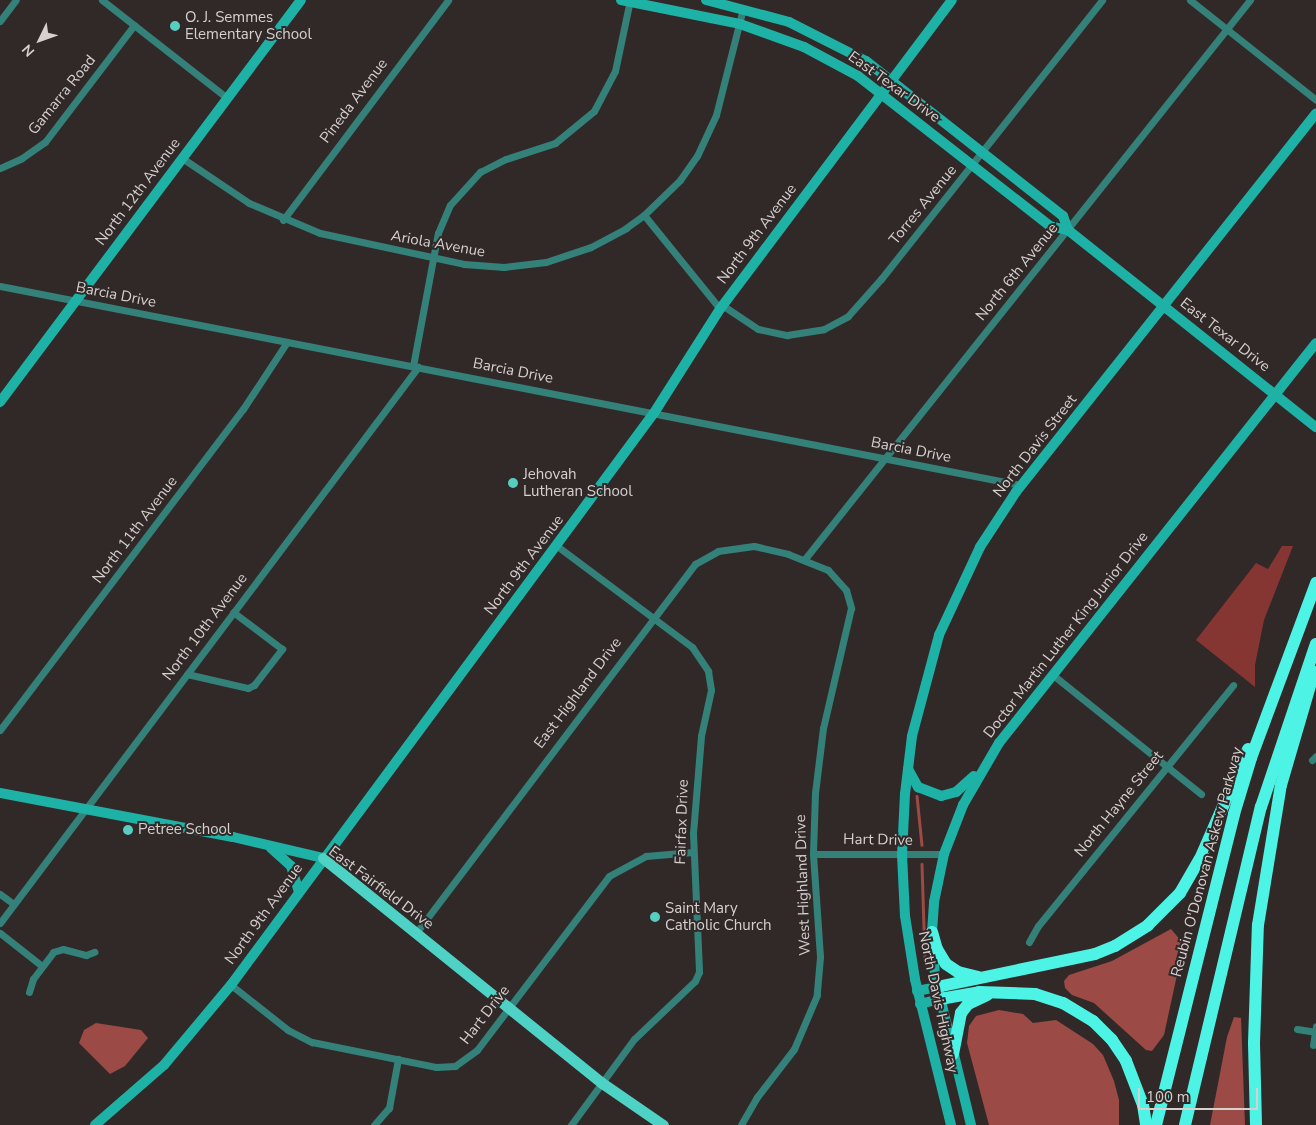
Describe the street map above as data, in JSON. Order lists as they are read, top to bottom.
{
  "streets": {
    "highway": ["Reubin O'Donovan Askew Parkway"],
    "main road": [
      "East Texar Drive",
      "North 12th Avenue",
      "North 9th Avenue",
      "North Davis Street",
      "Doctor Martin Luther King Junior Drive",
      "East Fairfield Drive",
      "North Davis Highway"
    ],
    "street": [
      "Gamarra Road",
      "Pineda Avenue",
      "Torres Avenue",
      "Ariola Avenue",
      "North 6th Avenue",
      "Barcia Drive",
      "North 11th Avenue",
      "North 10th Avenue",
      "East Highland Drive",
      "North Hayne Street",
      "Fairfax Drive",
      "Hart Drive",
      "West Highland Drive"
    ]
  },
  "crossings": [
    ["East Texar Drive", "Torres Avenue"],
    ["East Texar Drive", "North 9th Avenue"],
    ["East Texar Drive", "Ariola Avenue"],
    ["East Texar Drive", "North 6th Avenue"],
    ["East Texar Drive", "North Davis Street"],
    ["East Texar Drive", "Doctor Martin Luther King Junior Drive"],
    ["Pineda Avenue", "Ariola Avenue"],
    ["North 12th Avenue", "Ariola Avenue"],
    ["North 12th Avenue", "Barcia Drive"],
    ["Torres Avenue", "North 9th Avenue"],
    ["Torres Avenue", "Ariola Avenue"],
    ["North 9th Avenue", "Barcia Drive"],
    ["North 9th Avenue", "Fairfax Drive"],
    ["North 9th Avenue", "Hart Drive"],
    ["North 9th Avenue", "East Fairfield Drive"],
    ["North 6th Avenue", "Barcia Drive"],
    ["North 6th Avenue", "East Highland Drive"],
    ["North 6th Avenue", "West Highland Drive"],
    ["Barcia Drive", "North Davis Street"],
    ["Barcia Drive", "North 11th Avenue"],
    ["Barcia Drive", "North 10th Avenue"],
    ["North Davis Street", "Hart Drive"],
    ["North Davis Street", "North Davis Highway"],
    ["North 10th Avenue", "East Fairfield Drive"],
    ["Doctor Martin Luther King Junior Drive", "Hart Drive"],
    ["Doctor Martin Luther King Junior Drive", "North Davis Highway"],
    ["East Highland Drive", "Fairfax Drive"],
    ["East Highland Drive", "West Highland Drive"],
    ["East Highland Drive", "East Fairfield Drive"],
    ["Fairfax Drive", "Hart Drive"],
    ["Fairfax Drive", "East Fairfield Drive"],
    ["Hart Drive", "West Highland Drive"],
    ["Hart Drive", "East Fairfield Drive"],
    ["Hart Drive", "North Davis Highway"]
  ],
  "places": [
    "O. J. Semmes Elementary School",
    "Jehovah Lutheran School",
    "Petree School",
    "Saint Mary Catholic Church"
  ],
  "scale_bar": "100 m",
  "north": "bottom left"
}
